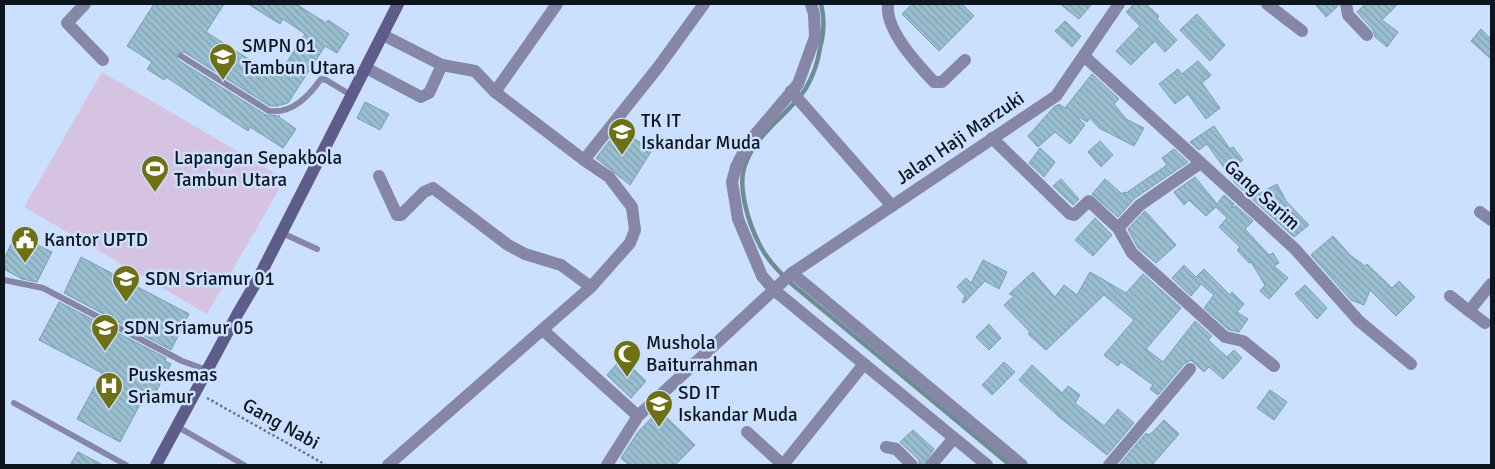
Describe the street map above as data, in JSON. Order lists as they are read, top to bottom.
{
  "streets": {
    "street": ["Jalan Haji Marzuki", "Gang Sarim"],
    "path": ["Gang Nabi"]
  },
  "crossings": [
    ["Jalan Haji Marzuki", "Gang Sarim"]
  ],
  "places": {
    "school or university": [
      "SMPN 01 Tambun Utara",
      "TK IT Iskandar Muda",
      "SDN Sriamur 01",
      "SDN Sriamur 05",
      "SD IT Iskandar Muda"
    ],
    "sports": ["Lapangan Sepakbola Tambun Utara"],
    "public building": ["Kantor UPTD"],
    "mosque": ["Mushola Baiturrahman"],
    "hospital": ["Puskesmas Sriamur"]
  }
}
